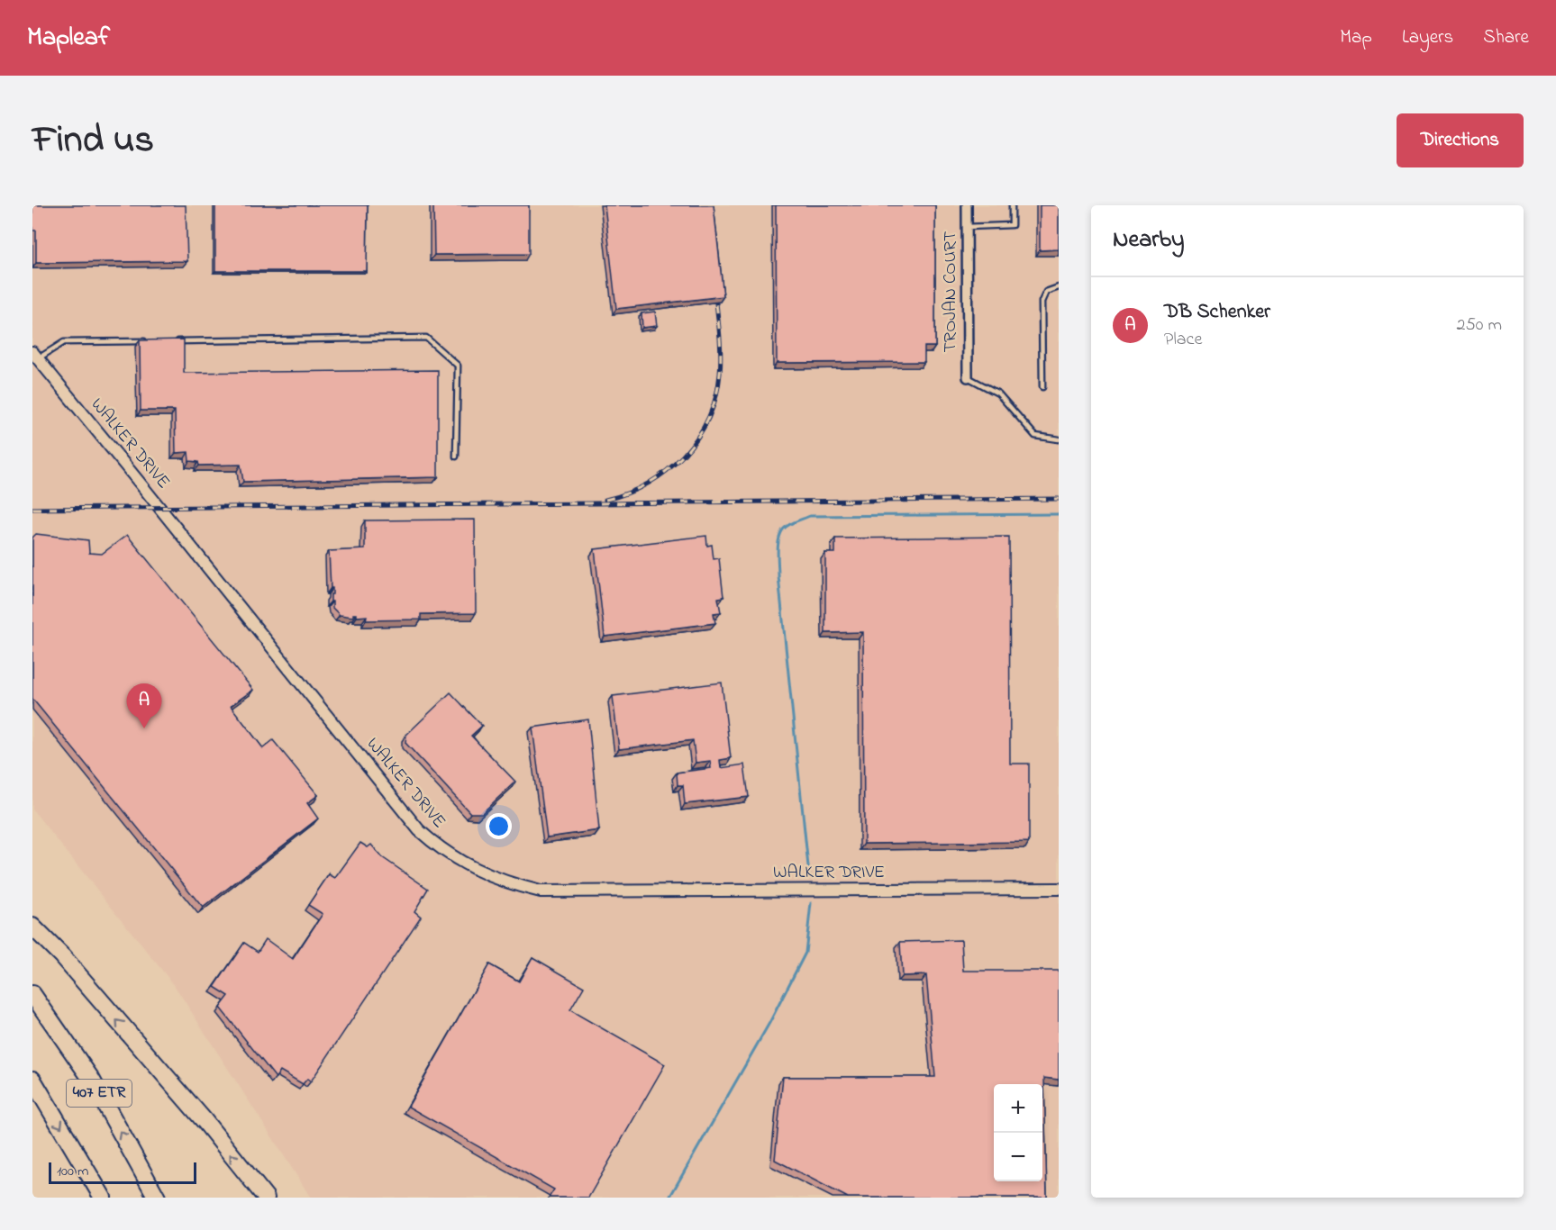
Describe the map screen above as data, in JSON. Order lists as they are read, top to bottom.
{
  "streets": {
    "highway": ["407 ETR"],
    "street": ["TROJAN COURT", "WALKER DRIVE"]
  },
  "scale_bar": "100 m",
  "page": {
    "header": "Mapleaf",
    "nav": ["Map", "Layers", "Share"],
    "title": "Find us",
    "buttons": "Directions",
    "heading": "Nearby",
    "list": [
      {
        "mark": "A",
        "name": "DB Schenker",
        "note": "Place",
        "value": "250 m"
      }
    ],
    "pins": "A",
    "map_buttons": ["+", "−"],
    "scale": "100 m"
  }
}
